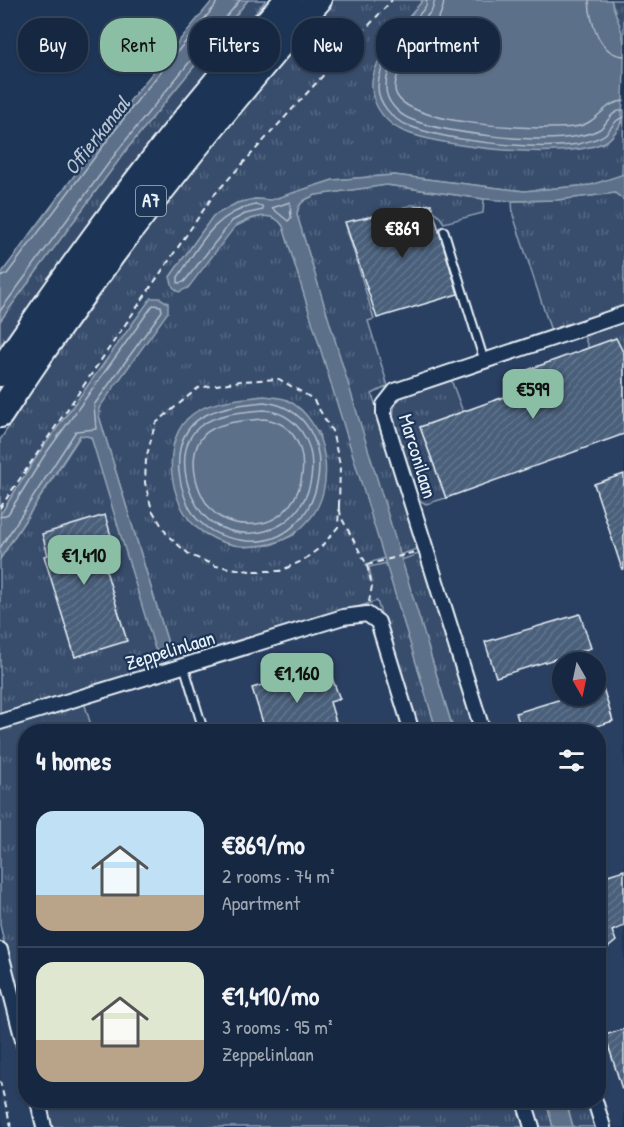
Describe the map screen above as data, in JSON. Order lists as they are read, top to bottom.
{
  "streets": {
    "highway": ["A7"],
    "street": ["Marconilaan", "Zeppelinlaan"]
  },
  "water": ["Offierkanaal"],
  "north": "bottom",
  "page": {
    "chip": [
      "Buy",
      "Rent",
      "Filters",
      "New",
      "Apartment"
    ],
    "price": [
      "€869",
      "€599",
      "€1,410",
      "€1,160"
    ],
    "heading": "4 homes",
    "list": [
      {
        "name": "€869/mo",
        "note": "2 rooms · 74 m² · Apartment"
      },
      {
        "name": "€1,410/mo",
        "note": "3 rooms · 95 m² · Zeppelinlaan"
      }
    ]
  }
}
